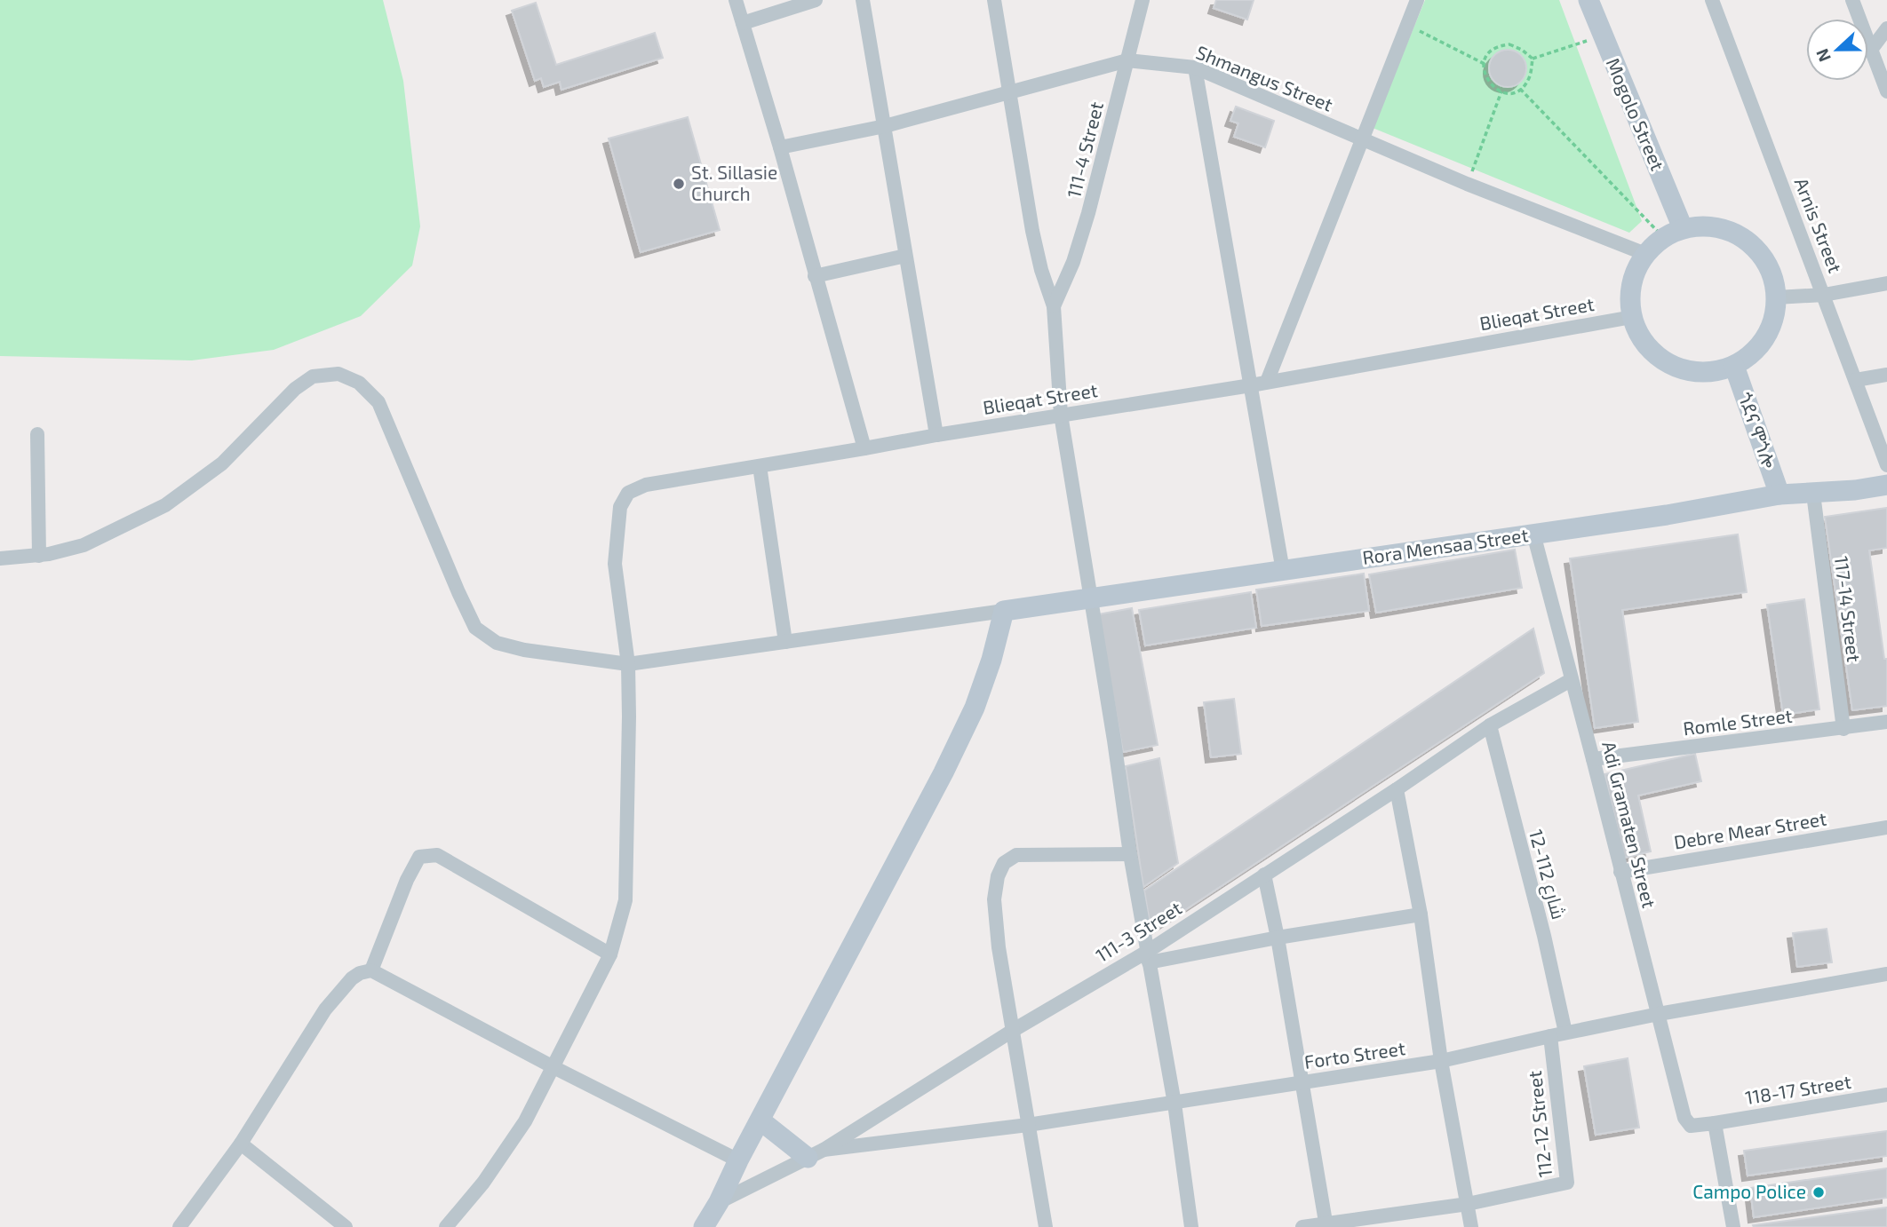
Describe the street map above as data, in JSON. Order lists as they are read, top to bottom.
{
  "streets": {
    "main road": ["Mogolo Street", "ጎደና ሞጎሎ", "Rora Mensaa Street"],
    "street": [
      "Shmangus Street",
      "111-4 Street",
      "Arnis Street",
      "Blieqat Street",
      "117-14 Street",
      "Romle Street",
      "Adi Gramaten Street",
      "Debre Mear Street",
      "شارع 112-12",
      "111-3 Street",
      "Forto Street",
      "118-17 Street",
      "112-12 Street"
    ]
  },
  "crossings": [
    ["Shmangus Street", "Mogolo Street"],
    ["Shmangus Street", "111-4 Street"],
    ["Shmangus Street", "Blieqat Street"],
    ["Shmangus Street", "ጎደና ሞጎሎ"],
    ["Mogolo Street", "Blieqat Street"],
    ["Mogolo Street", "ጎደና ሞጎሎ"],
    ["Blieqat Street", "ጎደና ሞጎሎ"],
    ["ጎደና ሞጎሎ", "Rora Mensaa Street"],
    ["Rora Mensaa Street", "117-14 Street"],
    ["Rora Mensaa Street", "Adi Gramaten Street"],
    ["117-14 Street", "Romle Street"],
    ["Romle Street", "Adi Gramaten Street"],
    ["Adi Gramaten Street", "Debre Mear Street"],
    ["Adi Gramaten Street", "111-3 Street"],
    ["Adi Gramaten Street", "Forto Street"],
    ["Adi Gramaten Street", "118-17 Street"],
    ["شارع 112-12", "111-3 Street"],
    ["شارع 112-12", "Forto Street"],
    ["111-3 Street", "Forto Street"],
    ["Forto Street", "112-12 Street"]
  ],
  "places": ["St. Sillasie Church", "Campo Police"],
  "north": "left"
}
